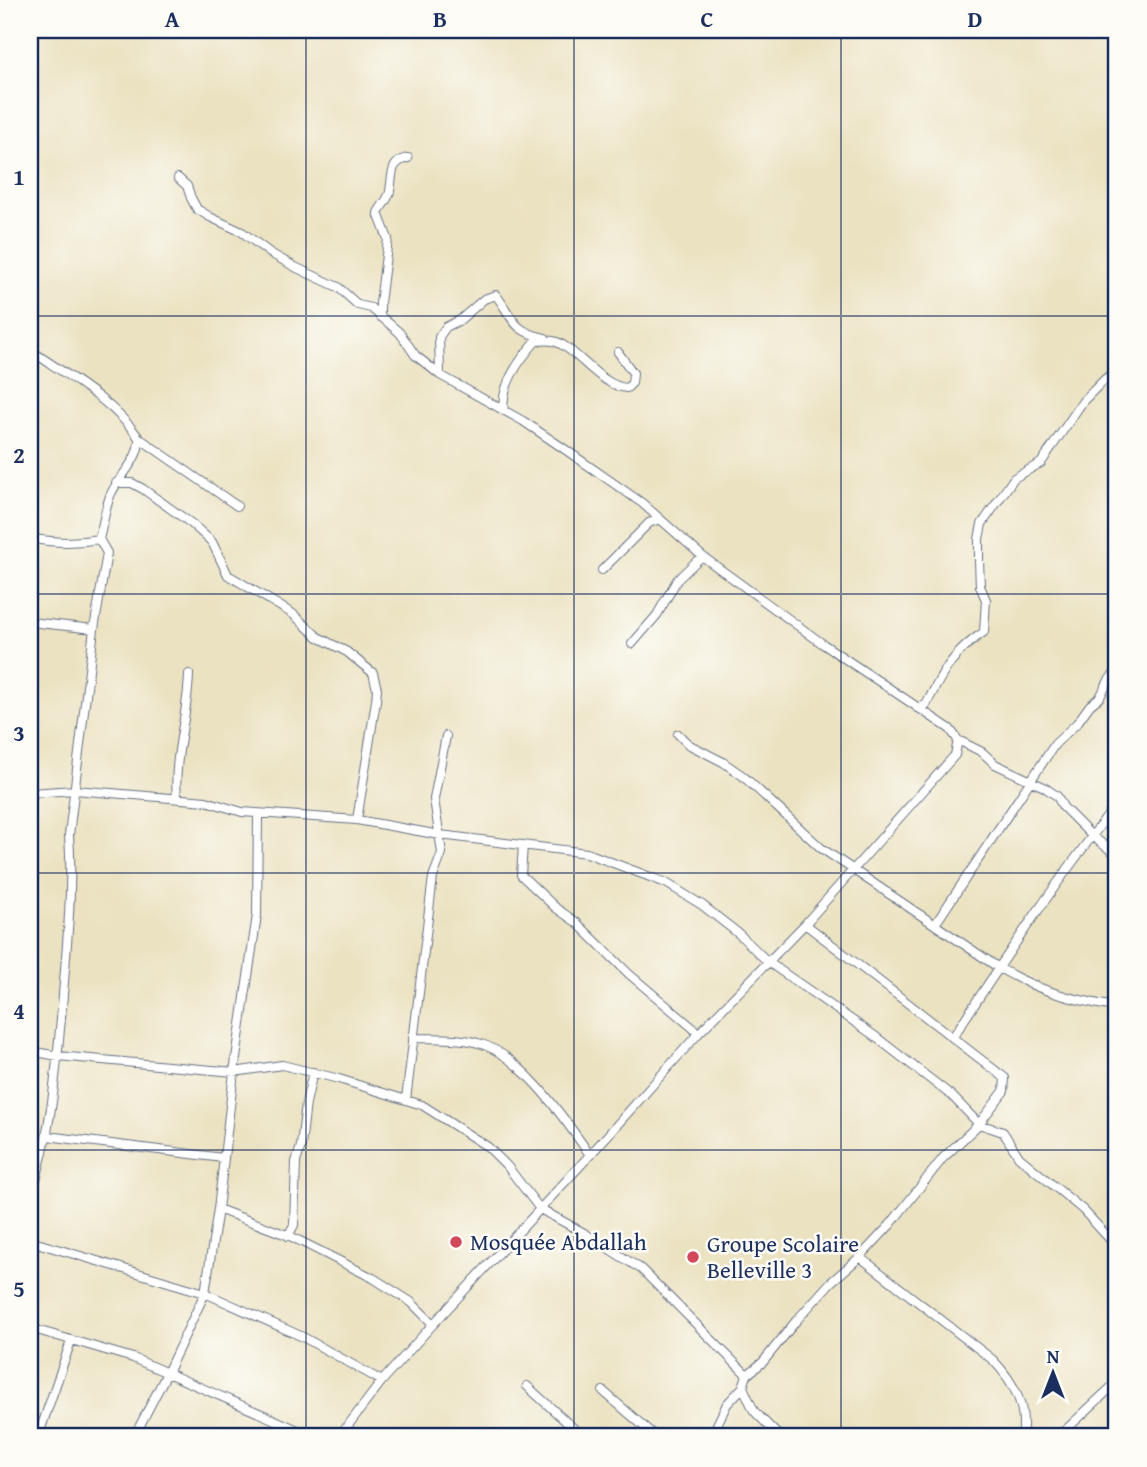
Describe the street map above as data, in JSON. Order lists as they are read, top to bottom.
{
  "places": ["Mosquée Abdallah", "Groupe Scolaire Belleville 3"],
  "north": "top",
  "grid": {
    "columns": [
      "A",
      "B",
      "C",
      "D"
    ],
    "rows": [
      "1",
      "2",
      "3",
      "4",
      "5"
    ]
  }
}
